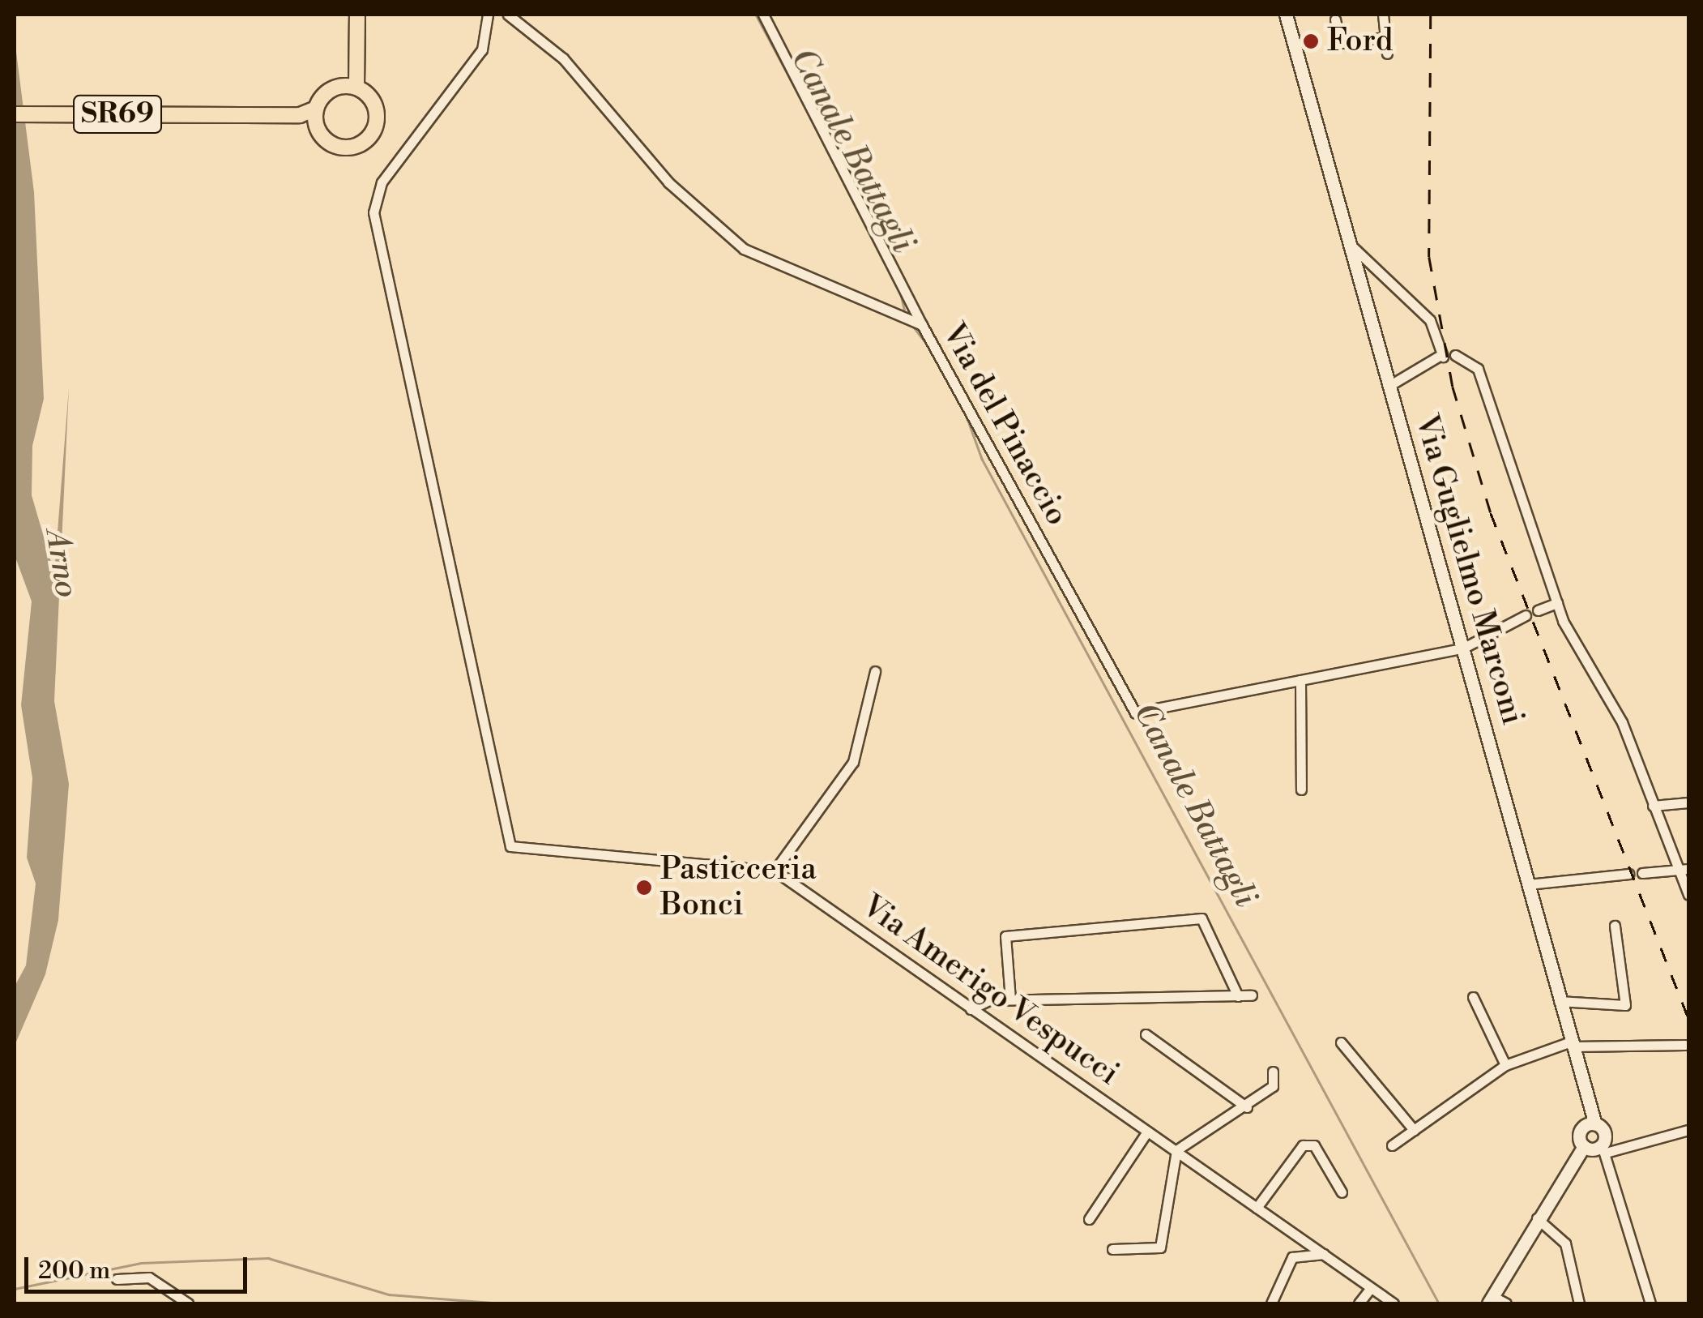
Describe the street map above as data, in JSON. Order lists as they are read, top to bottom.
{
  "streets": {
    "main road": ["SR69"],
    "street": ["Via del Pinaccio", "Via Guglielmo Marconi", "Via Amerigo Vespucci"]
  },
  "water": ["Canale Battagli", "Arno"],
  "places": ["Ford", "Pasticceria Bonci"],
  "scale_bar": "200 m"
}
